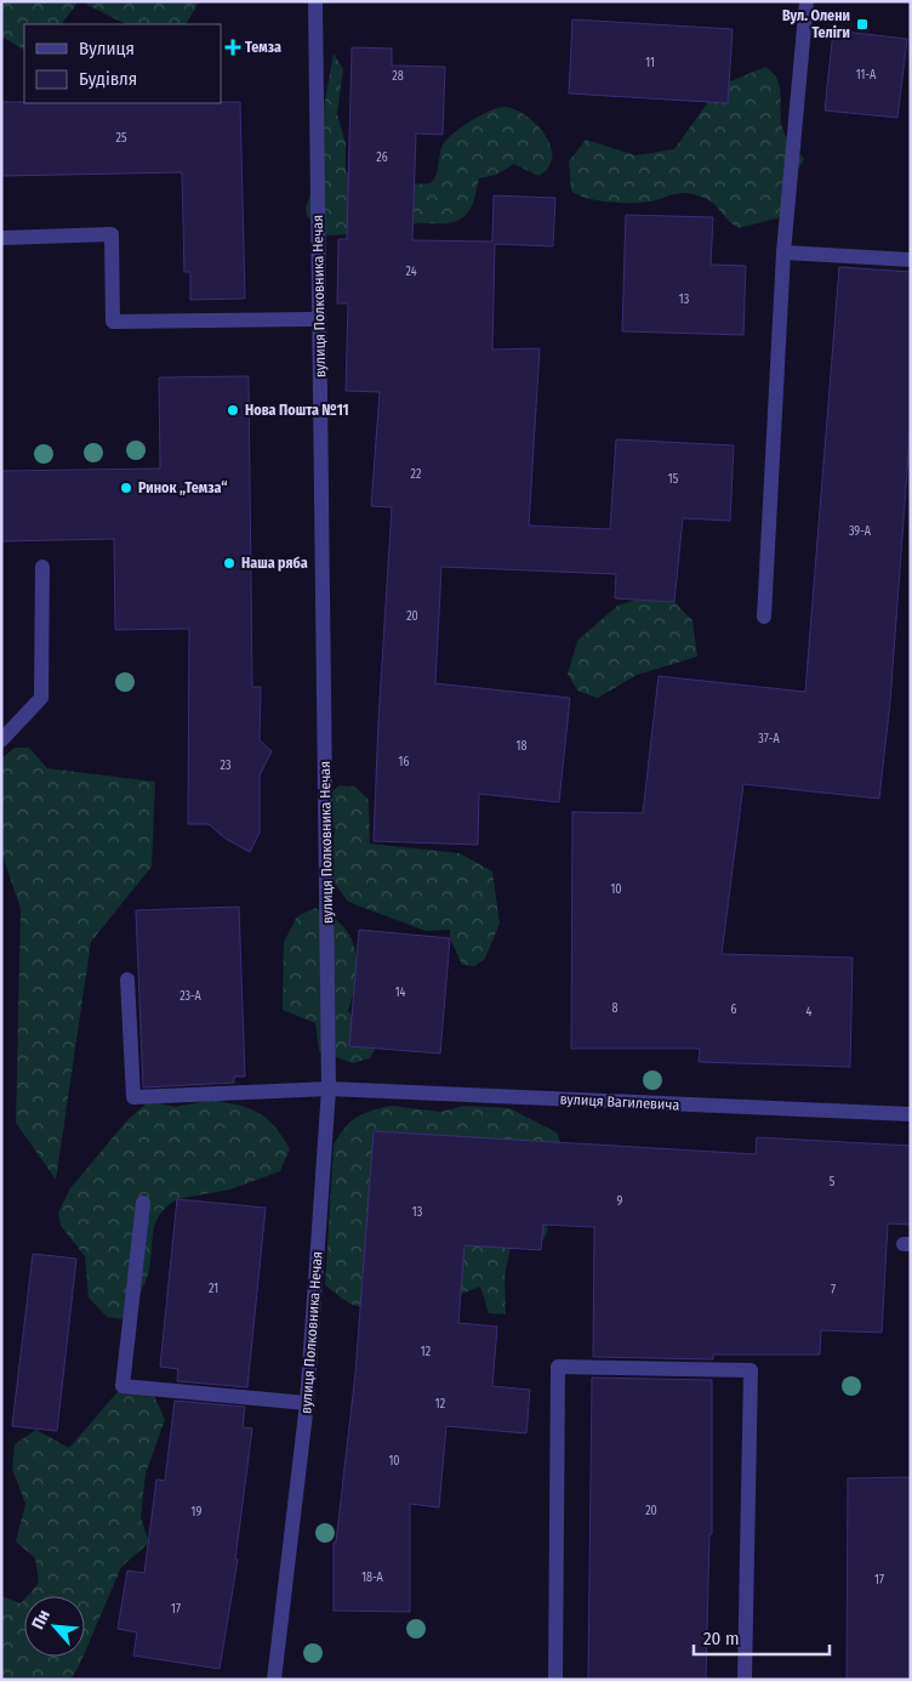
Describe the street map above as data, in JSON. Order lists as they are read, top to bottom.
{
  "streets": {
    "street": ["вулиця Полковника Нечая", "вулиця Вагилевича"]
  },
  "crossings": [
    ["вулиця Полковника Нечая", "вулиця Вагилевича"]
  ],
  "places": {
    "transit": ["Вул. Олени Теліги"],
    "health": ["Темза"],
    "other": ["Нова Пошта №11", "Ринок „Темза“", "Наша ряба"]
  },
  "house_numbers": [
    "11",
    "11-А",
    "28",
    "25",
    "26",
    "24",
    "13",
    "22",
    "15",
    "39-А",
    "20",
    "37-А",
    "18",
    "16",
    "23",
    "10",
    "14",
    "23-А",
    "8",
    "6",
    "4",
    "5",
    "9",
    "13",
    "21",
    "7",
    "12",
    "12",
    "10",
    "20",
    "19",
    "18-А",
    "17",
    "17"
  ],
  "legend": ["Вулиця", "Будівля"],
  "scale_bar": "20 m",
  "north": "top left"
}
